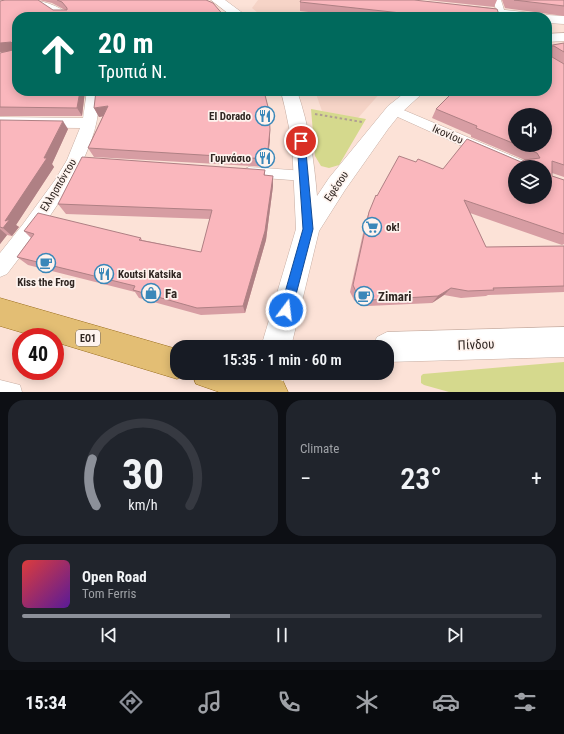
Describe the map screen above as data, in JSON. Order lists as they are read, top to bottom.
{
  "streets": {
    "main road": ["ΕΟ1"],
    "street": [
      "Ικονίου",
      "Ελλησπόντου",
      "Εφέσου",
      "Πίνδου"
    ]
  },
  "crossings": [
    ["Ικονίου", "Εφέσου"]
  ],
  "places": {
    "restaurant": ["El Dorado", "Γυμνάσιο", "Koutsi Katsika"],
    "supermarket": ["ok!"],
    "cafe": ["Kiss the Frog", "Zimari"],
    "shop": ["Fa"]
  },
  "page": {
    "turn": ["20 m", "Τρυπιά Ν."],
    "limit": "40",
    "trip": "15:35 · 1 min · 60 m",
    "tile": "Climate",
    "heat": ["−", "23°", "+"],
    "song": ["Open Road", "Tom Ferris"],
    "tabs": "15:34",
    "gauge": ["30", "km/h"]
  }
}
